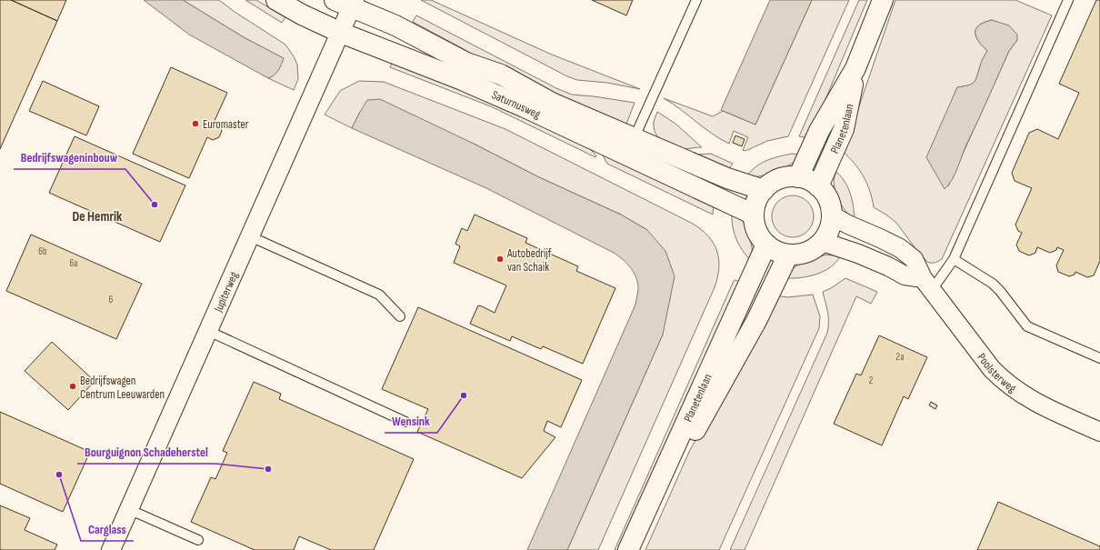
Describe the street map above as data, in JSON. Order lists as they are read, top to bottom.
{
  "streets": {
    "main road": ["Saturnusweg", "Planetenlaan"],
    "street": ["Jupiterweg", "Poolsterweg"]
  },
  "crossings": [
    ["Saturnusweg", "Planetenlaan"],
    ["Saturnusweg", "Jupiterweg"],
    ["Saturnusweg", "Poolsterweg"],
    ["Planetenlaan", "Poolsterweg"]
  ],
  "districts": ["De Hemrik"],
  "places": [
    "Euromaster",
    "Bedrijfswageninbouw",
    "Autobedrijf van Schaik",
    "Bedrijfswagen Centrum Leeuwarden",
    "Wensink",
    "Bourguignon Schadeherstel",
    "Carglass"
  ],
  "house_numbers": [
    "6b",
    "6a",
    "6",
    "2a",
    "2"
  ]
}
